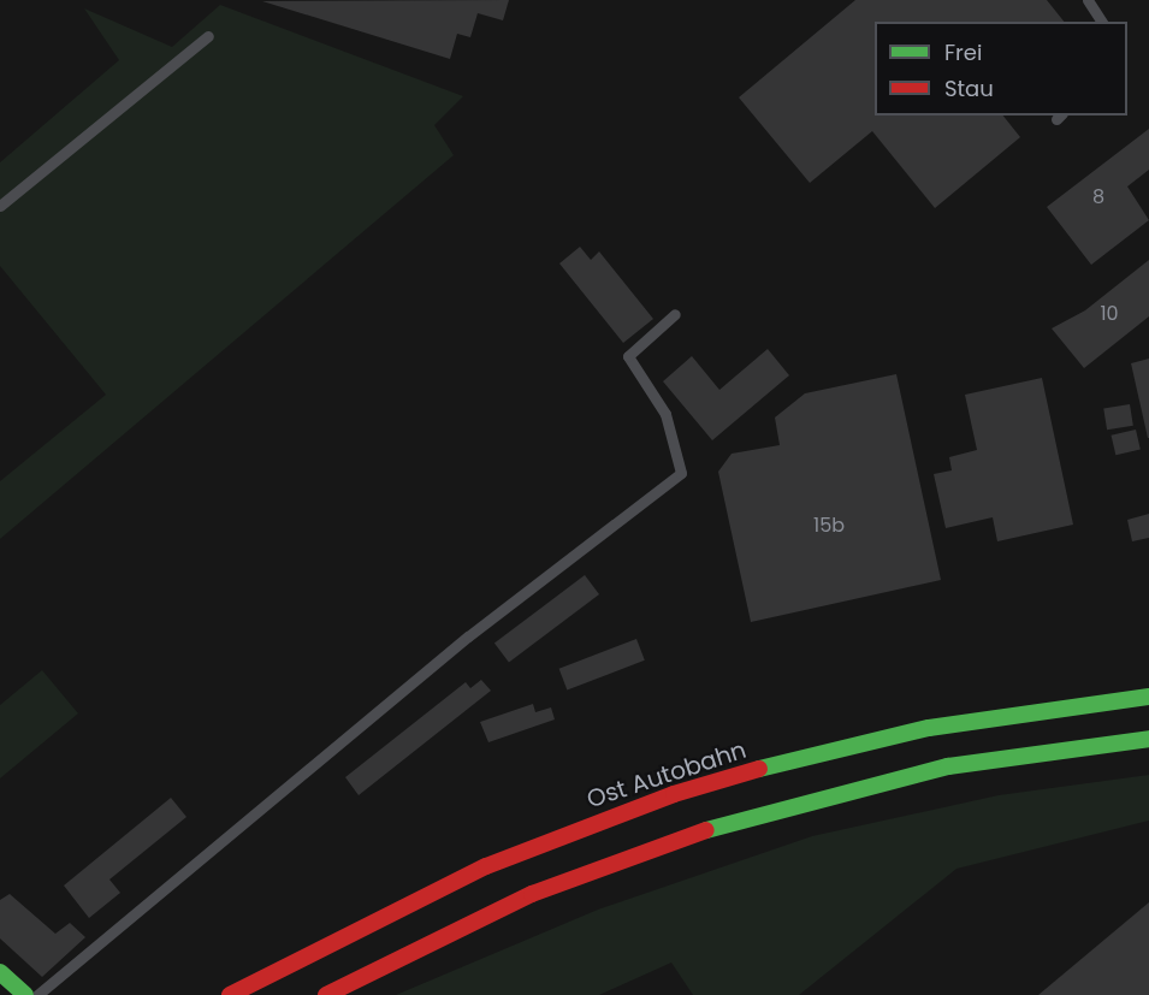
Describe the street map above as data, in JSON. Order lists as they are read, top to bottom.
{
  "streets": {
    "main road": ["Ost Autobahn"]
  },
  "house_numbers": ["8", "10", "15b"],
  "legend": ["Frei", "Stau"]
}
